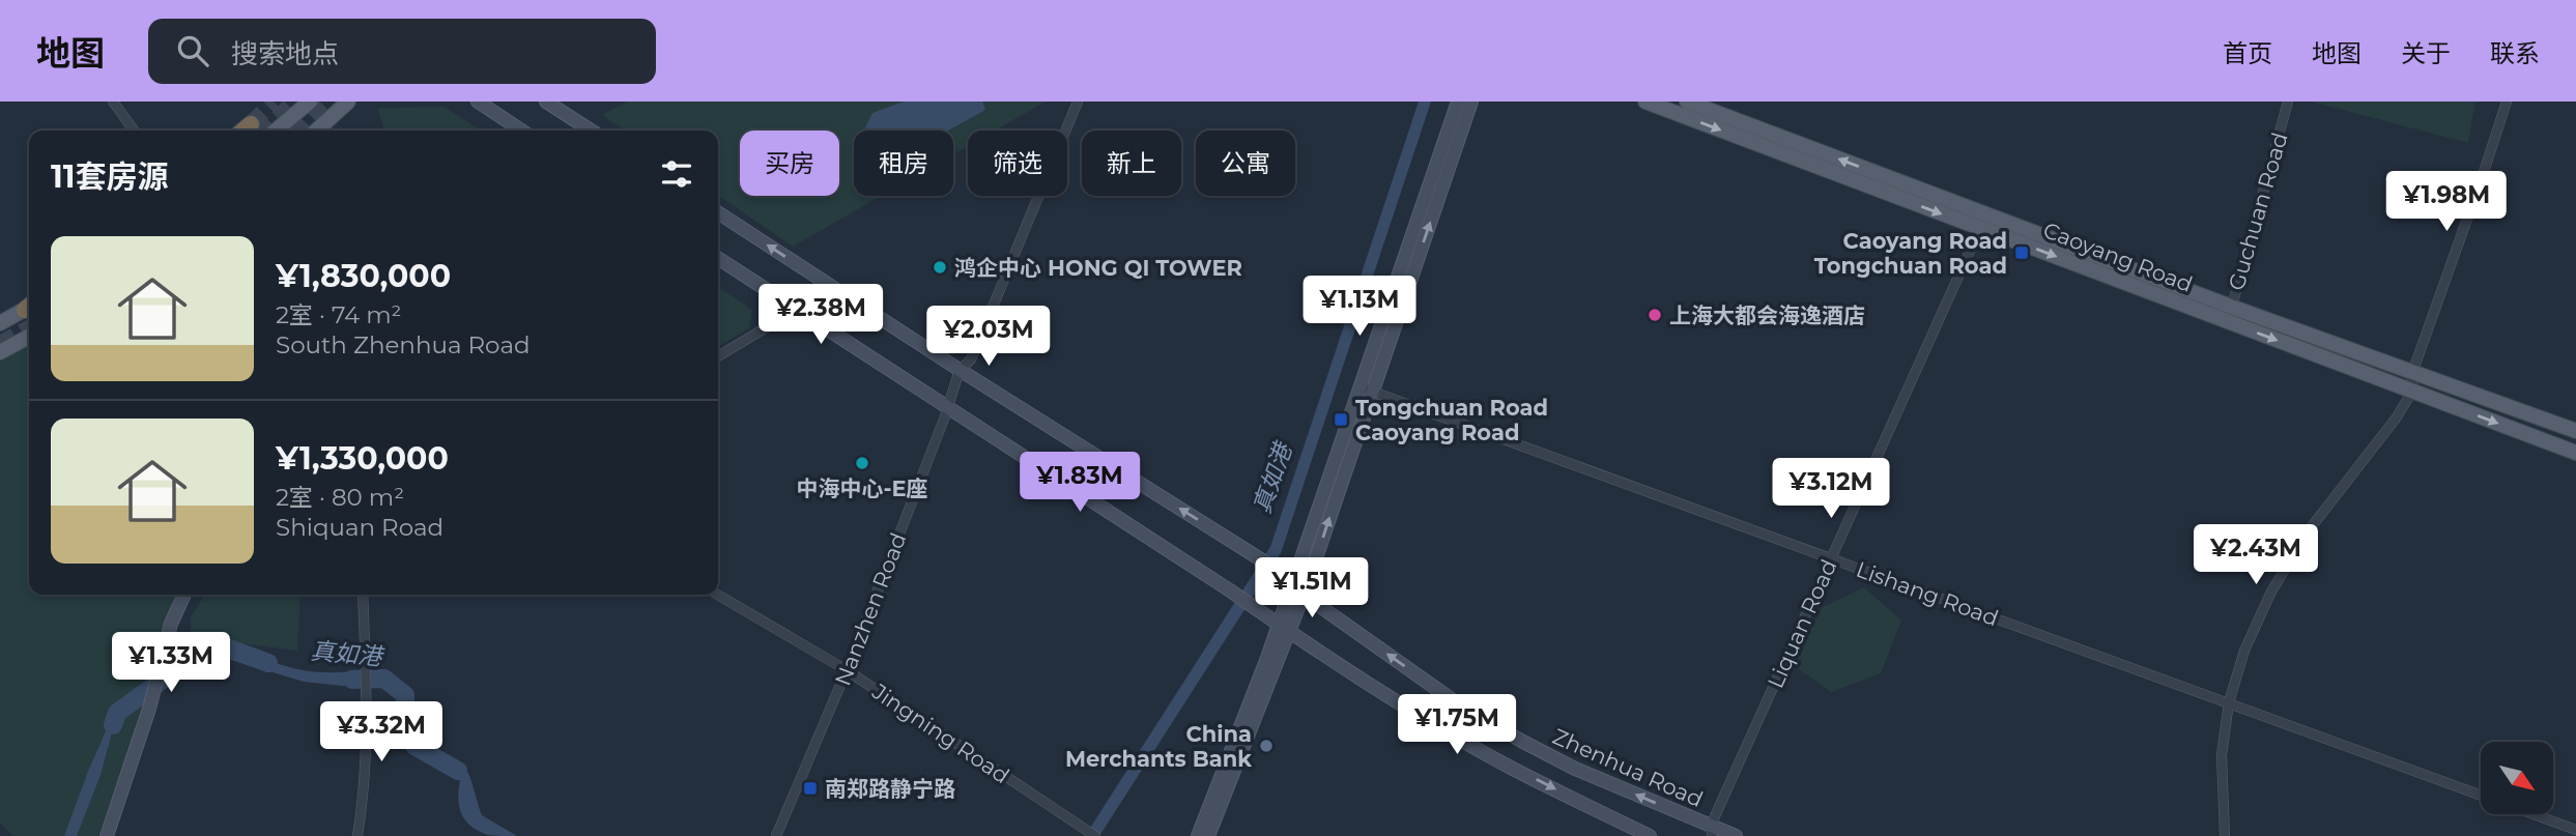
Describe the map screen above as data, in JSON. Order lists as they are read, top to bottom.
{
  "streets": {
    "main road": ["Caoyang Road", "Zhenhua Road"],
    "street": [
      "Guchuan Road",
      "Lishang Road",
      "Nanzhen Road",
      "Liquan Road",
      "Jingning Road"
    ]
  },
  "crossings": [
    ["Guchuan Road", "Caoyang Road"],
    ["Caoyang Road", "Liquan Road"],
    ["Lishang Road", "Liquan Road"],
    ["Nanzhen Road", "Jingning Road"],
    ["Nanzhen Road", "Zhenhua Road"],
    ["Liquan Road", "Zhenhua Road"]
  ],
  "water": ["真如港"],
  "places": {
    "transit": ["Caoyang Road Tongchuan Road", "Tongchuan Road Caoyang Road", "南郑路静宁路"],
    "other": [
      "鸿企中心 HONG QI TOWER",
      "上海大都会海逸酒店",
      "中海中心-E座",
      "China Merchants Bank"
    ]
  },
  "north": "bottom right",
  "page": {
    "header": "地图",
    "search": "搜索地点",
    "nav": [
      "首页",
      "地图",
      "关于",
      "联系"
    ],
    "chip": [
      "买房",
      "租房",
      "筛选",
      "新上",
      "公寓"
    ],
    "heading": "11套房源",
    "price": [
      "¥1.98M",
      "¥1.13M",
      "¥2.38M",
      "¥2.03M",
      "¥1.83M",
      "¥3.12M",
      "¥2.43M",
      "¥1.51M",
      "¥1.33M",
      "¥1.75M",
      "¥3.32M"
    ],
    "list": [
      {
        "name": "¥1,830,000",
        "note": "2室 · 74 m² · South Zhenhua Road"
      },
      {
        "name": "¥1,330,000",
        "note": "2室 · 80 m² · Shiquan Road"
      }
    ]
  }
}
